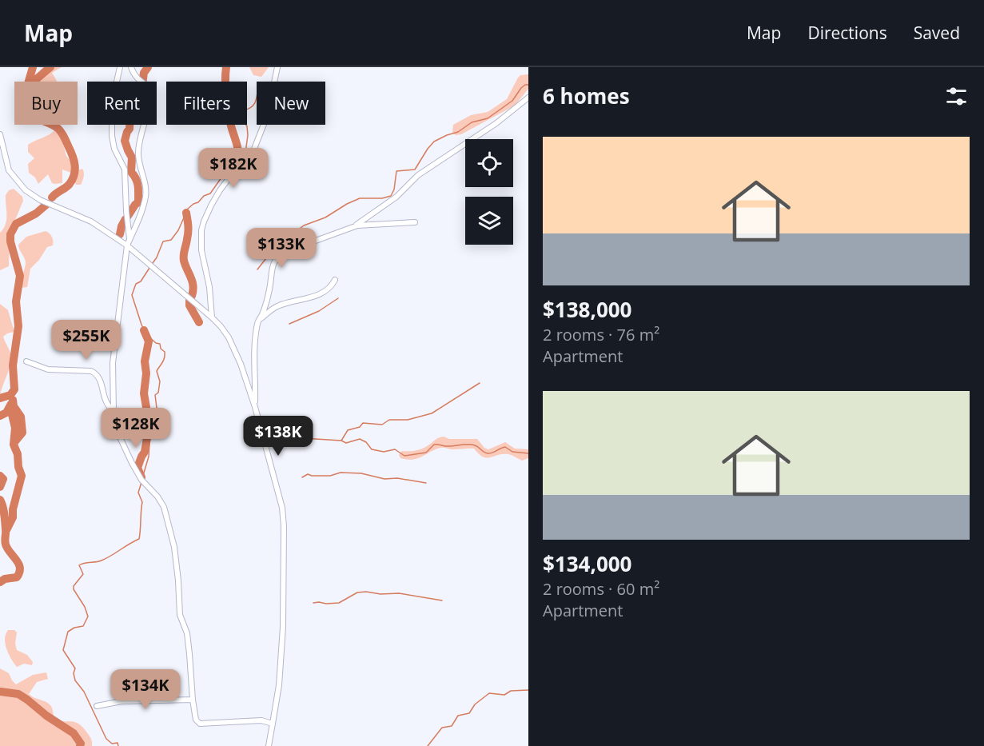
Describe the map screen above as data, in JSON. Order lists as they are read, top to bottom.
{
  "page": {
    "header": "Map",
    "nav": ["Map", "Directions", "Saved"],
    "heading": "6 homes",
    "chip": [
      "Buy",
      "Rent",
      "Filters",
      "New"
    ],
    "list": [
      {
        "name": "$138,000",
        "note": "2 rooms · 76 m² · Apartment"
      },
      {
        "name": "$134,000",
        "note": "2 rooms · 60 m² · Apartment"
      }
    ],
    "price": [
      "$182K",
      "$133K",
      "$255K",
      "$128K",
      "$138K",
      "$134K"
    ]
  }
}
